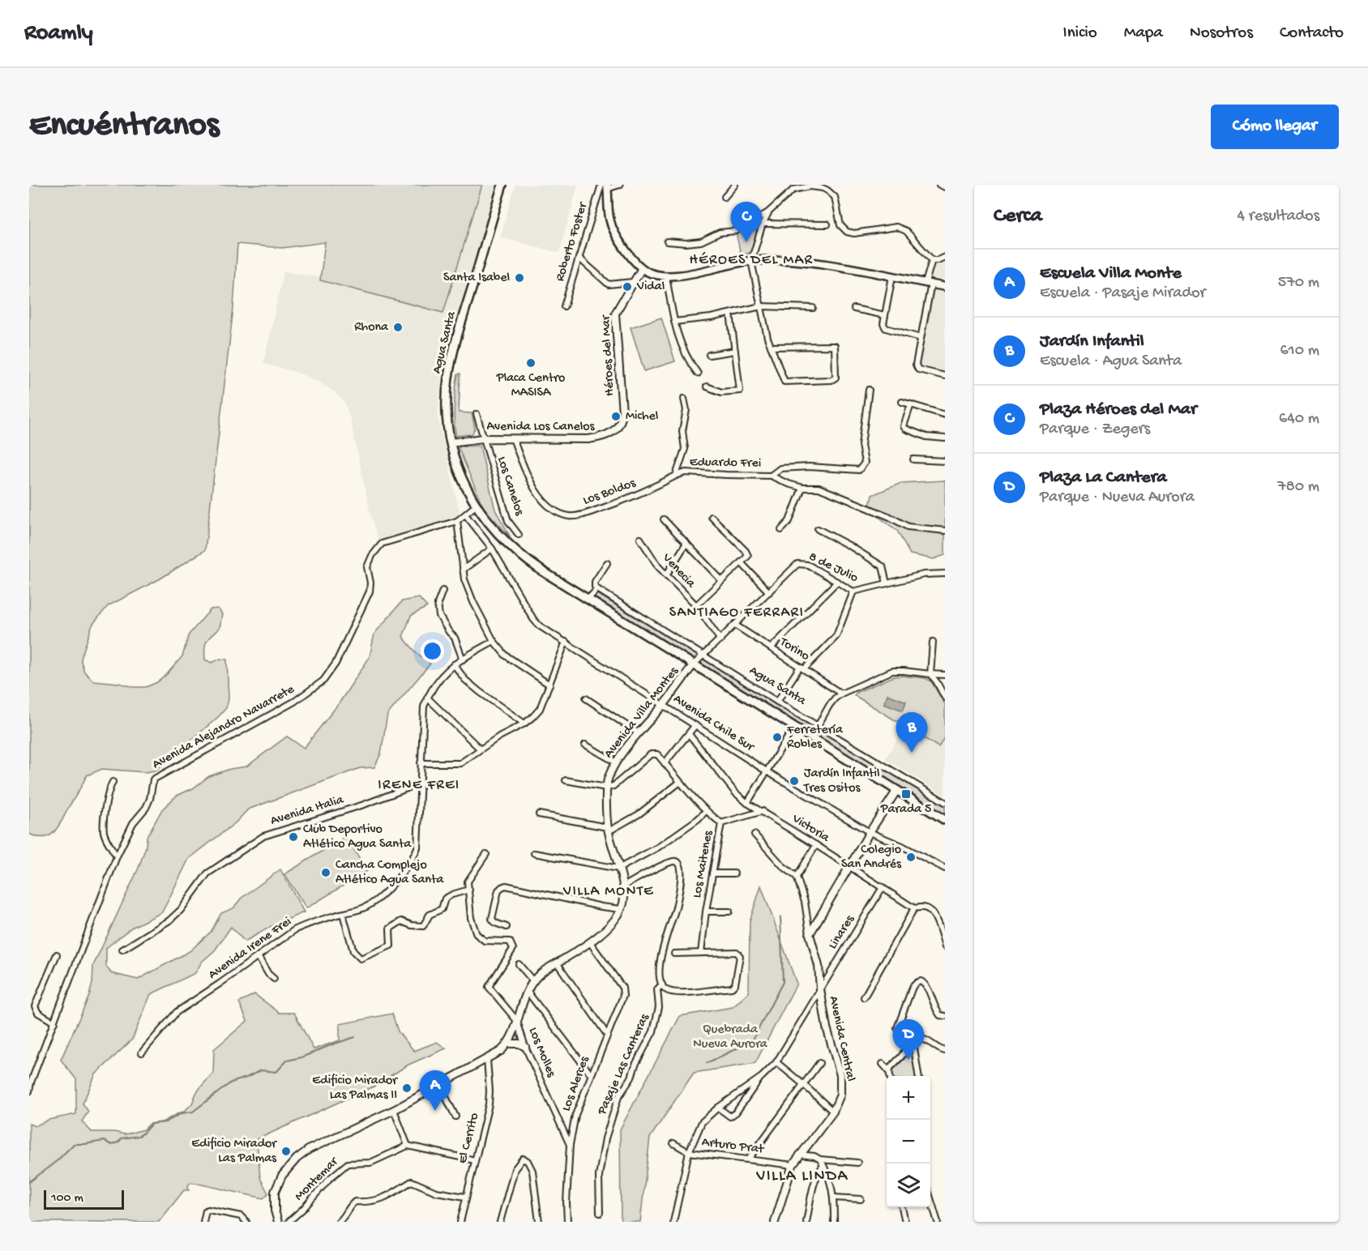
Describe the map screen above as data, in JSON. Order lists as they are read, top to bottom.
{
  "streets": {
    "main road": ["Agua Santa"],
    "street": [
      "Roberto Foster",
      "Héroes del Mar",
      "Avenida Los Canelos",
      "Eduardo Frei",
      "Los Canelos",
      "Los Boldos",
      "8 de Julio",
      "Venecia",
      "Torino",
      "Avenida Villa Montes",
      "Avenida Chile Sur",
      "Avenida Alejandro Navarrete",
      "Avenida Italia",
      "Victoria",
      "Los Maitenes",
      "Linares",
      "Avenida Irene Frei",
      "Avenida Central",
      "Los Molles",
      "Pasaje Las Canteras",
      "Los Alerces",
      "El Cerrito",
      "Arturo Prat",
      "Montemar"
    ]
  },
  "crossings": [
    ["Agua Santa", "Avenida Los Canelos"],
    ["Agua Santa", "8 de Julio"],
    ["Agua Santa", "Avenida Villa Montes"],
    ["Agua Santa", "Avenida Alejandro Navarrete"],
    ["Héroes del Mar", "Avenida Los Canelos"],
    ["Avenida Los Canelos", "Los Canelos"],
    ["Avenida Los Canelos", "Los Boldos"],
    ["Eduardo Frei", "Los Boldos"],
    ["8 de Julio", "Venecia"],
    ["8 de Julio", "Torino"],
    ["8 de Julio", "Avenida Villa Montes"],
    ["Avenida Villa Montes", "Avenida Chile Sur"],
    ["Avenida Villa Montes", "Pasaje Las Canteras"],
    ["Avenida Chile Sur", "Avenida Alejandro Navarrete"],
    ["Avenida Italia", "Avenida Irene Frei"],
    ["Victoria", "Los Maitenes"],
    ["Victoria", "Linares"],
    ["Linares", "Avenida Central"],
    ["Avenida Central", "Arturo Prat"],
    ["Los Molles", "Los Alerces"]
  ],
  "districts": [
    "HÉROES DEL MAR",
    "SANTIAGO FERRARI",
    "IRENE FREI",
    "VILLA MONTE",
    "VILLA LINDA"
  ],
  "parks": ["Quebrada Nueva Aurora"],
  "places": {
    "other": [
      "Santa Isabel",
      "Vidal",
      "Rhona",
      "Placa Centro MASISA",
      "Michel",
      "Ferretería Robles",
      "Jardín Infantil Tres Ositos",
      "Club Deportivo Atlético Agua Santa",
      "Colegio San Andrés",
      "Cancha Complejo Atlético Agua Santa",
      "Edificio Mirador Las Palmas II",
      "Edificio Mirador Las Palmas"
    ],
    "transit": ["Parada 5"]
  },
  "scale_bar": "100 m",
  "page": {
    "header": "Roamly",
    "nav": [
      "Inicio",
      "Mapa",
      "Nosotros",
      "Contacto"
    ],
    "buttons": "Cómo llegar",
    "title": "Encuéntranos",
    "heading": ["Cerca", "4 resultados"],
    "pins": [
      "C",
      "B",
      "D",
      "A"
    ],
    "list": [
      {
        "mark": "A",
        "name": "Escuela Villa Monte",
        "note": "Escuela · Pasaje Mirador",
        "value": "570 m"
      },
      {
        "mark": "B",
        "name": "Jardín Infantil",
        "note": "Escuela · Agua Santa",
        "value": "610 m"
      },
      {
        "mark": "C",
        "name": "Plaza Héroes del Mar",
        "note": "Parque · Zegers",
        "value": "640 m"
      },
      {
        "mark": "D",
        "name": "Plaza La Cantera",
        "note": "Parque · Nueva Aurora",
        "value": "780 m"
      }
    ],
    "map_buttons": ["+", "−"],
    "scale": "100 m"
  }
}
